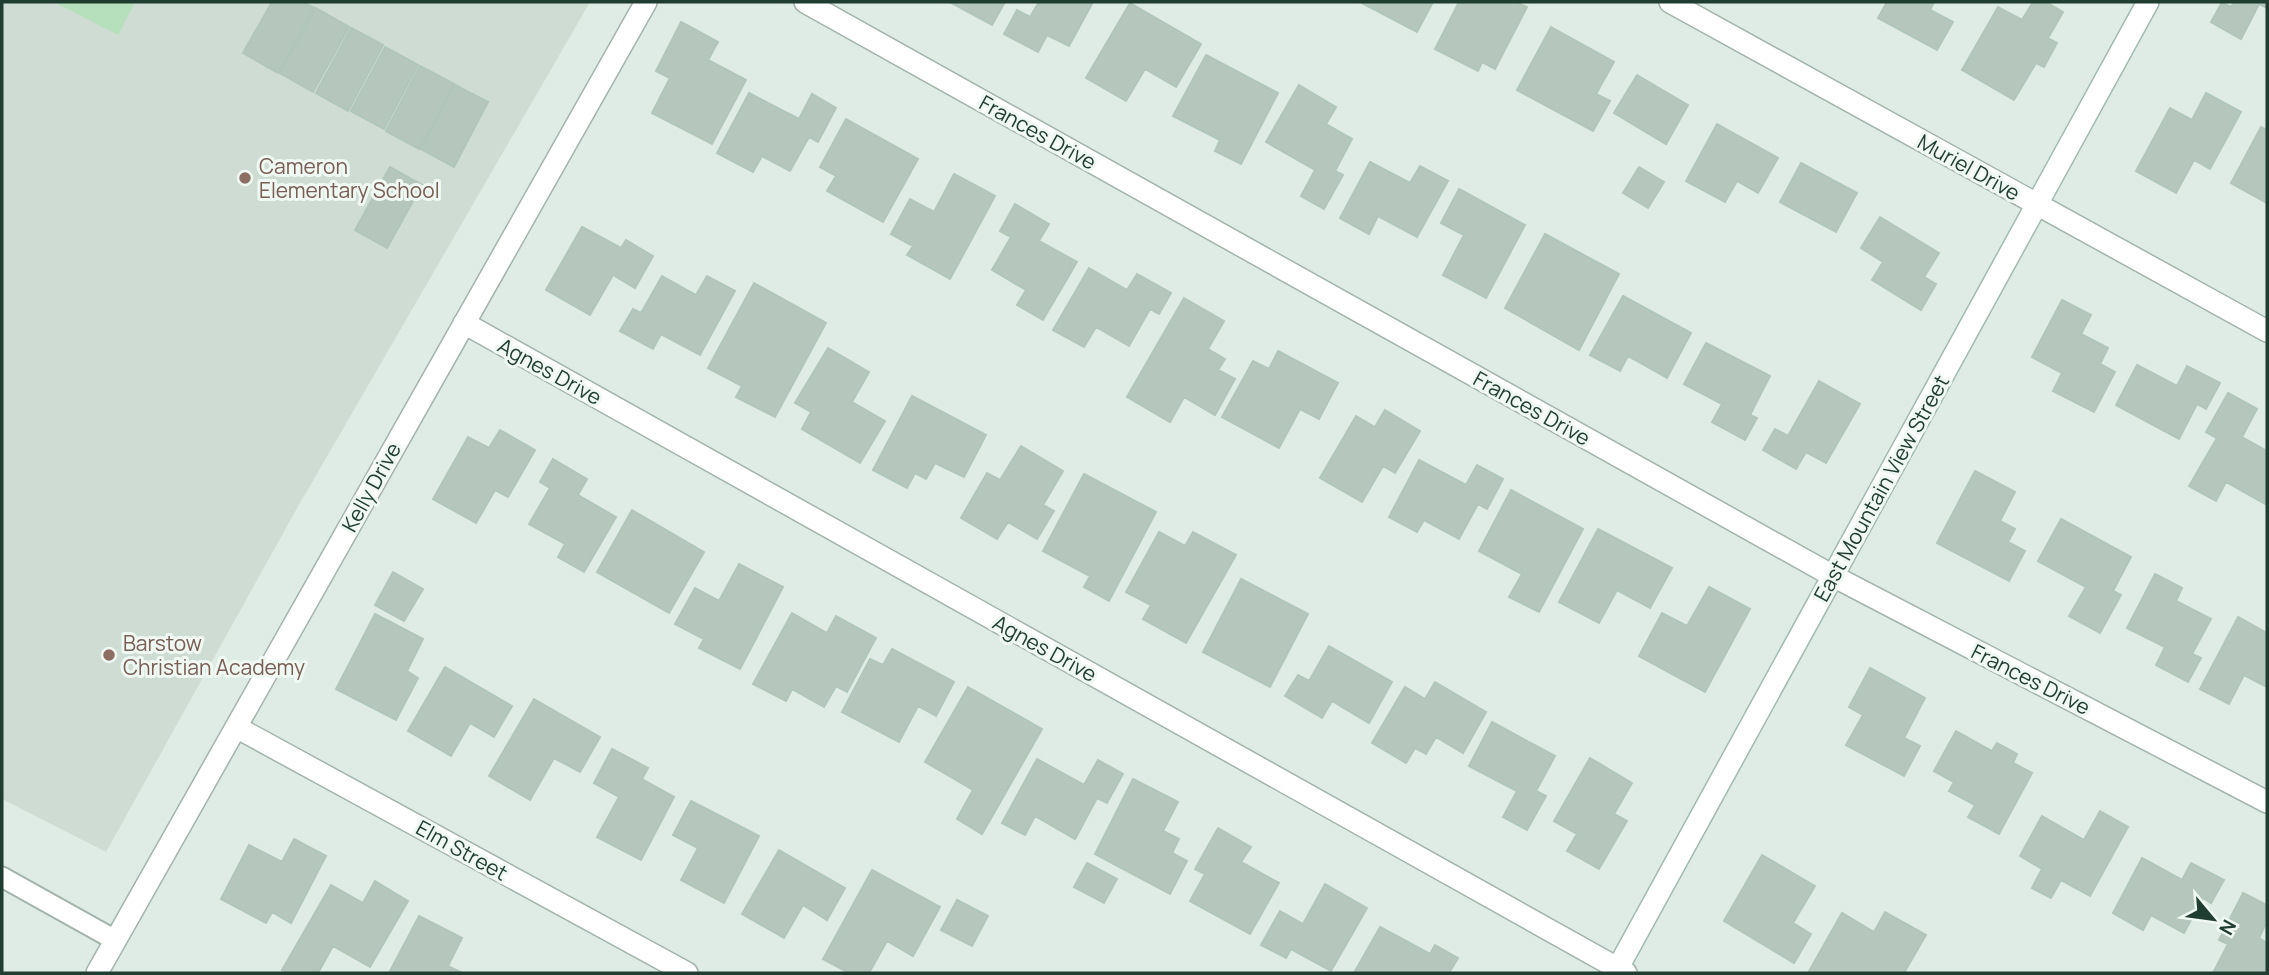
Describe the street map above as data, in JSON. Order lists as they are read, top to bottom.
{
  "streets": {
    "street": [
      "Frances Drive",
      "Muriel Drive",
      "Agnes Drive",
      "Kelly Drive",
      "East Mountain View Street",
      "Elm Street"
    ]
  },
  "crossings": [
    ["Frances Drive", "East Mountain View Street"],
    ["Muriel Drive", "East Mountain View Street"],
    ["Agnes Drive", "Kelly Drive"],
    ["Agnes Drive", "East Mountain View Street"],
    ["Kelly Drive", "Elm Street"]
  ],
  "places": ["Cameron Elementary School", "Barstow Christian Academy"],
  "north": "bottom right"
}
